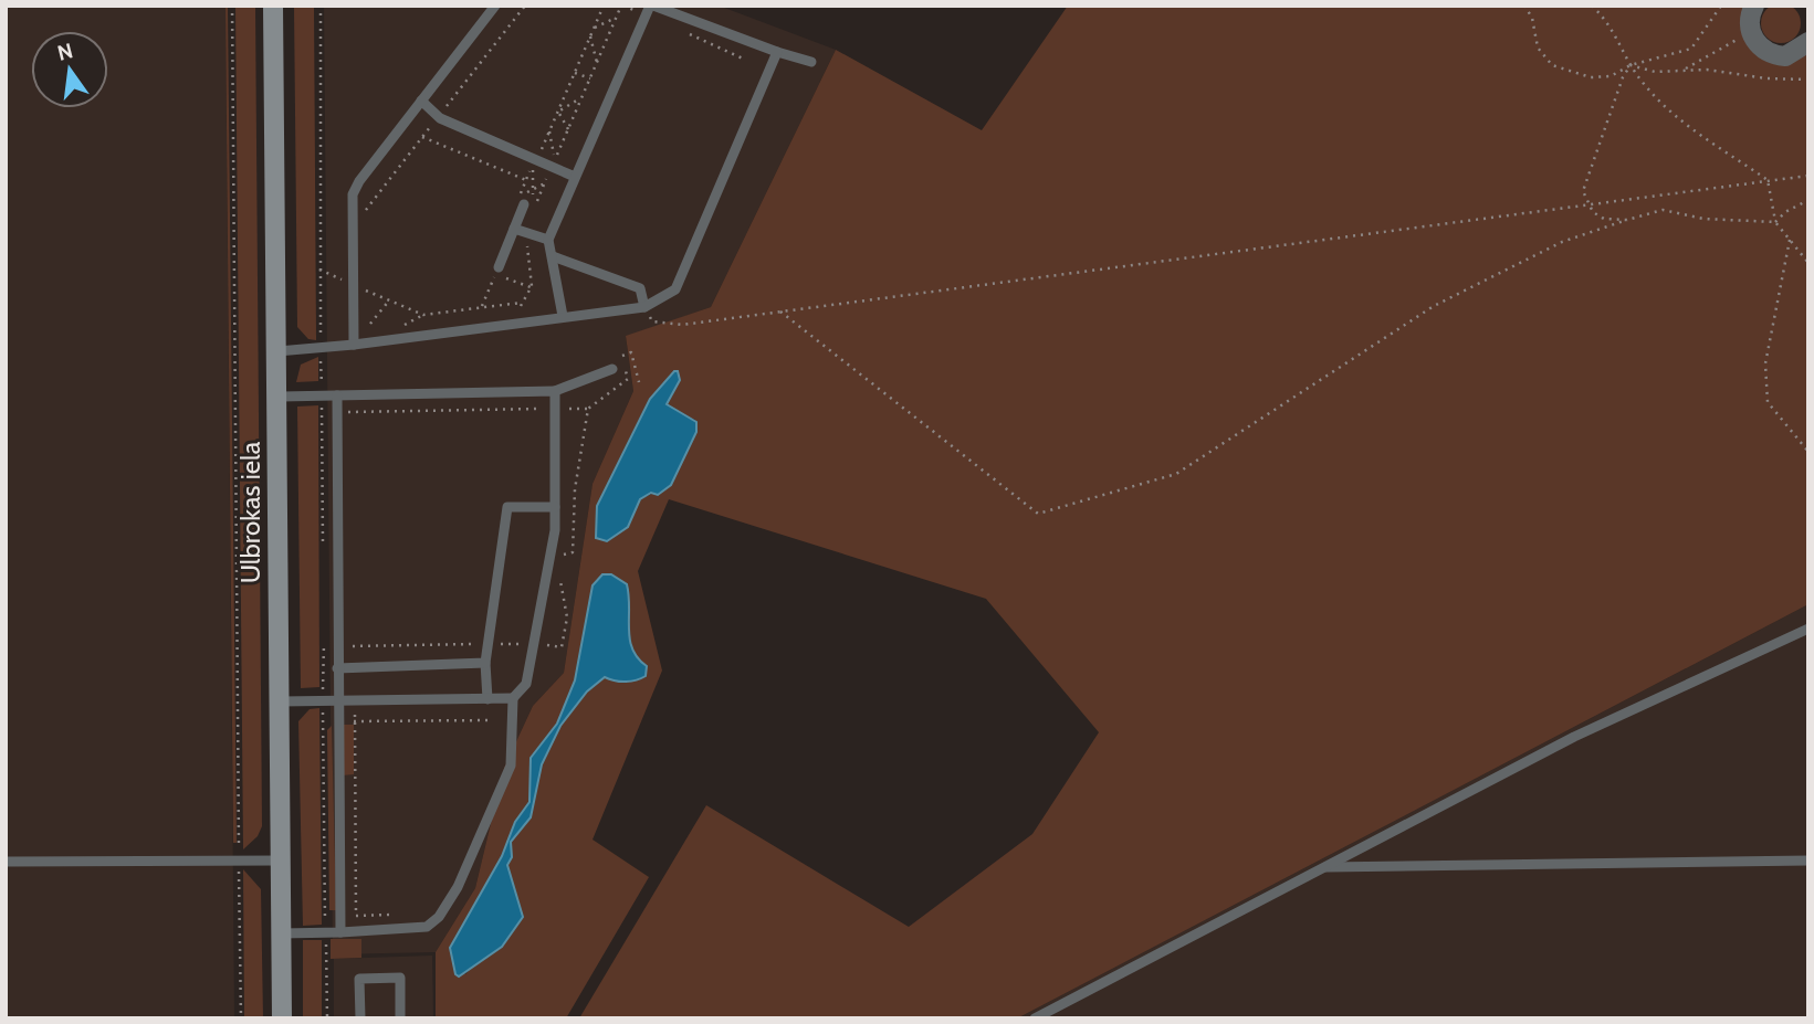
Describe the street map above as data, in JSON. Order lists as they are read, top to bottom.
{
  "streets": {
    "main road": ["Ulbrokas iela"]
  },
  "north": "top"
}
